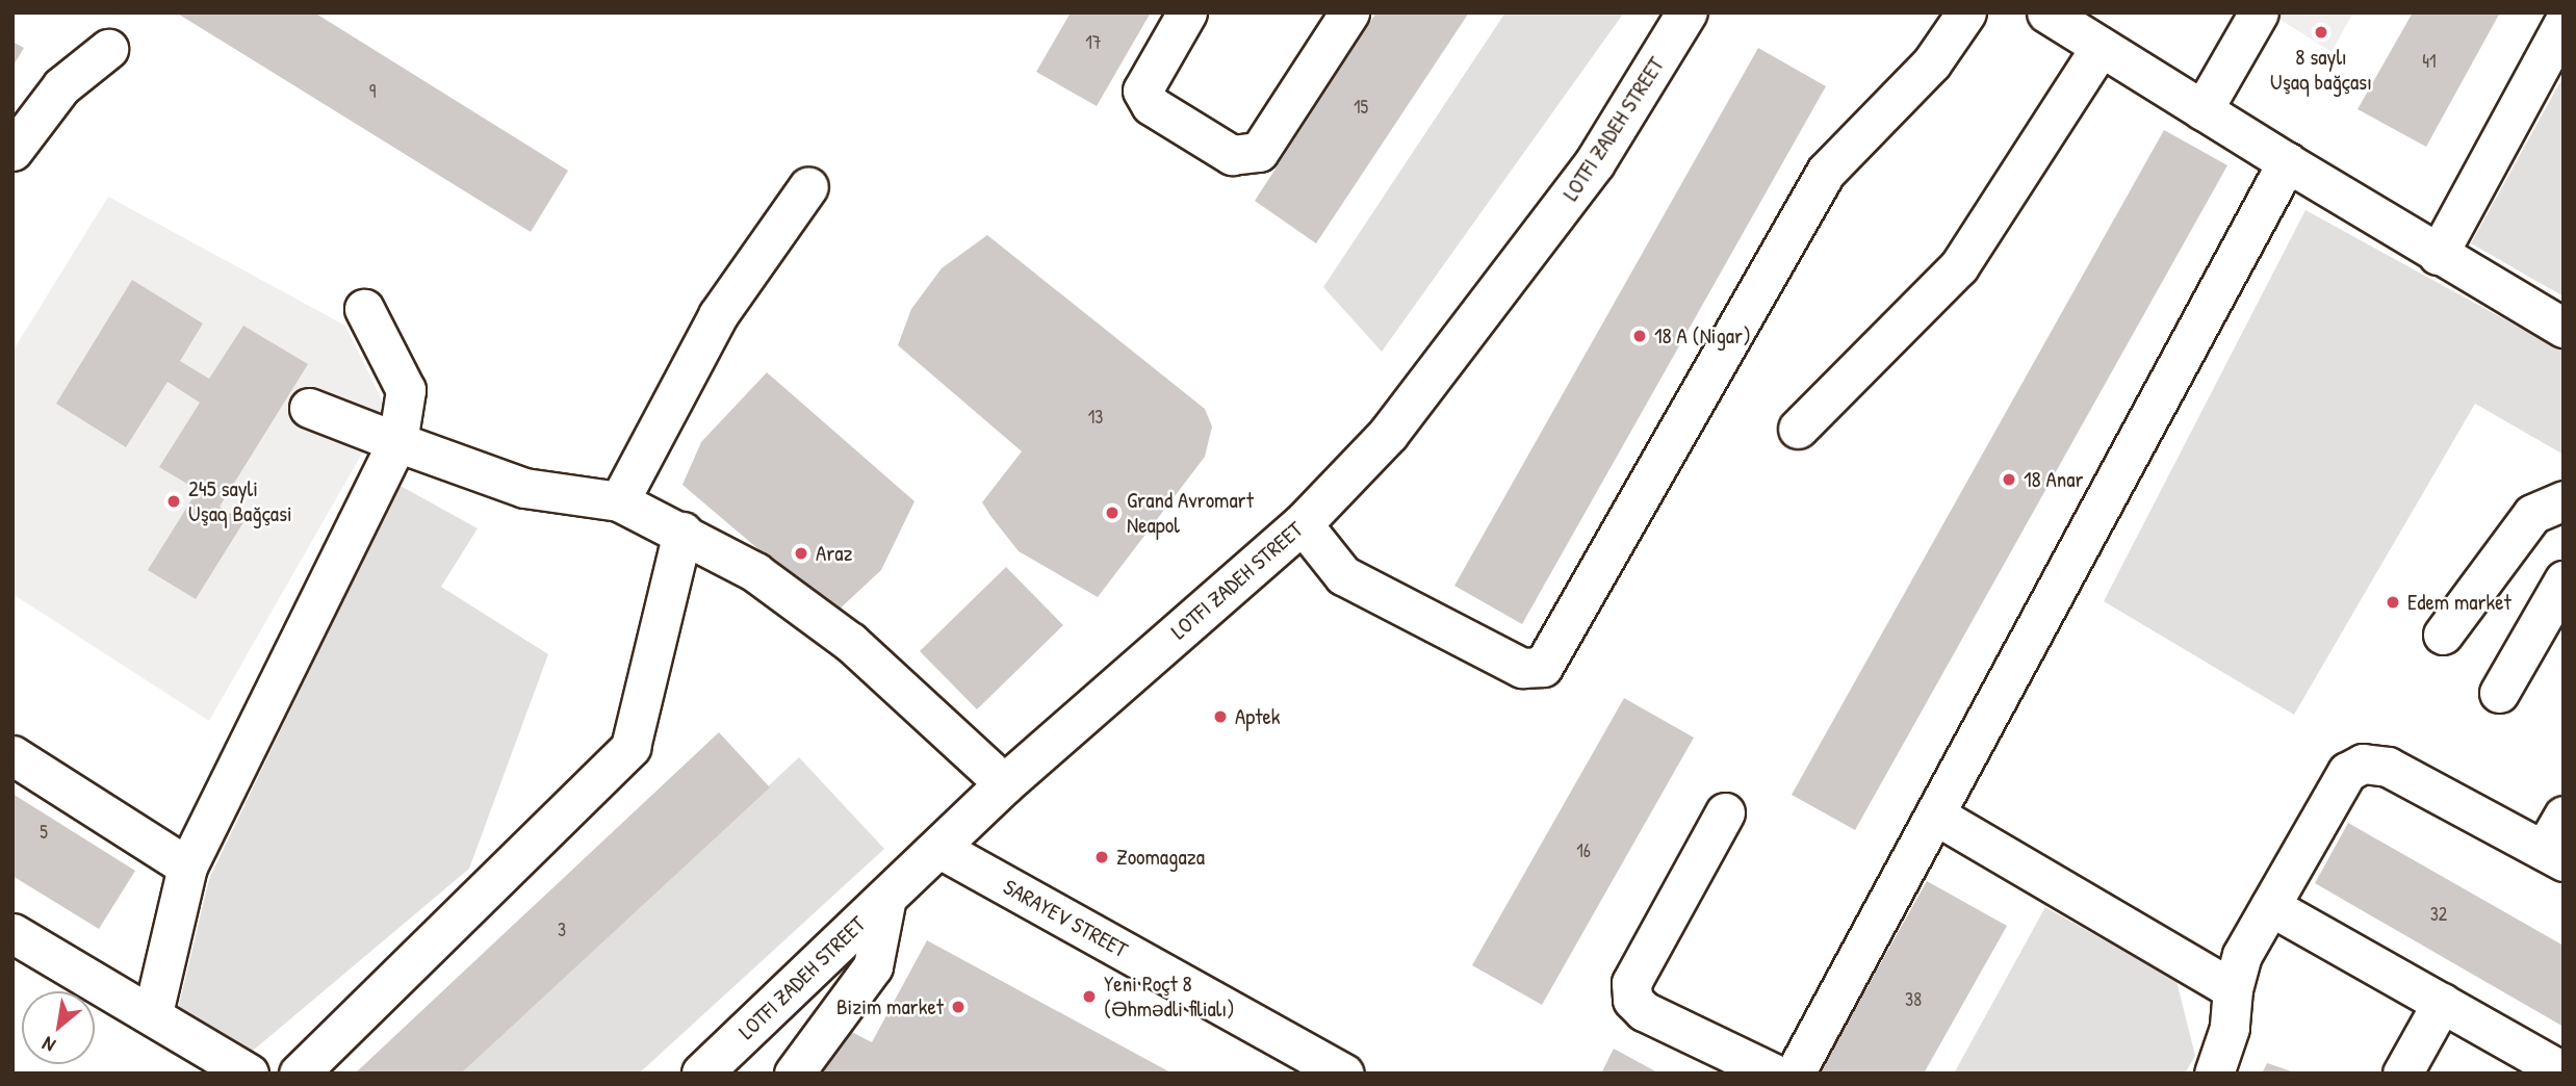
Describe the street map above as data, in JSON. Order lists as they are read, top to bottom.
{
  "streets": {
    "main road": ["LOTFI ZADEH STREET"],
    "street": ["SARAYEV STREET"]
  },
  "crossings": [
    ["LOTFI ZADEH STREET", "SARAYEV STREET"]
  ],
  "places": [
    "8 saylı Uşaq bağçası",
    "18 A (Nigar)",
    "18 Anar",
    "245 sayli Uşaq Bağçasi",
    "Grand Avromart Neapol",
    "Araz",
    "Edem market",
    "Aptek",
    "Zoomagaza",
    "Yeni Poçt 8 (Əhmədli filialı)",
    "Bizim market"
  ],
  "house_numbers": [
    "17",
    "41",
    "9",
    "15",
    "13",
    "5",
    "16",
    "32",
    "3",
    "38"
  ],
  "north": "bottom left"
}
